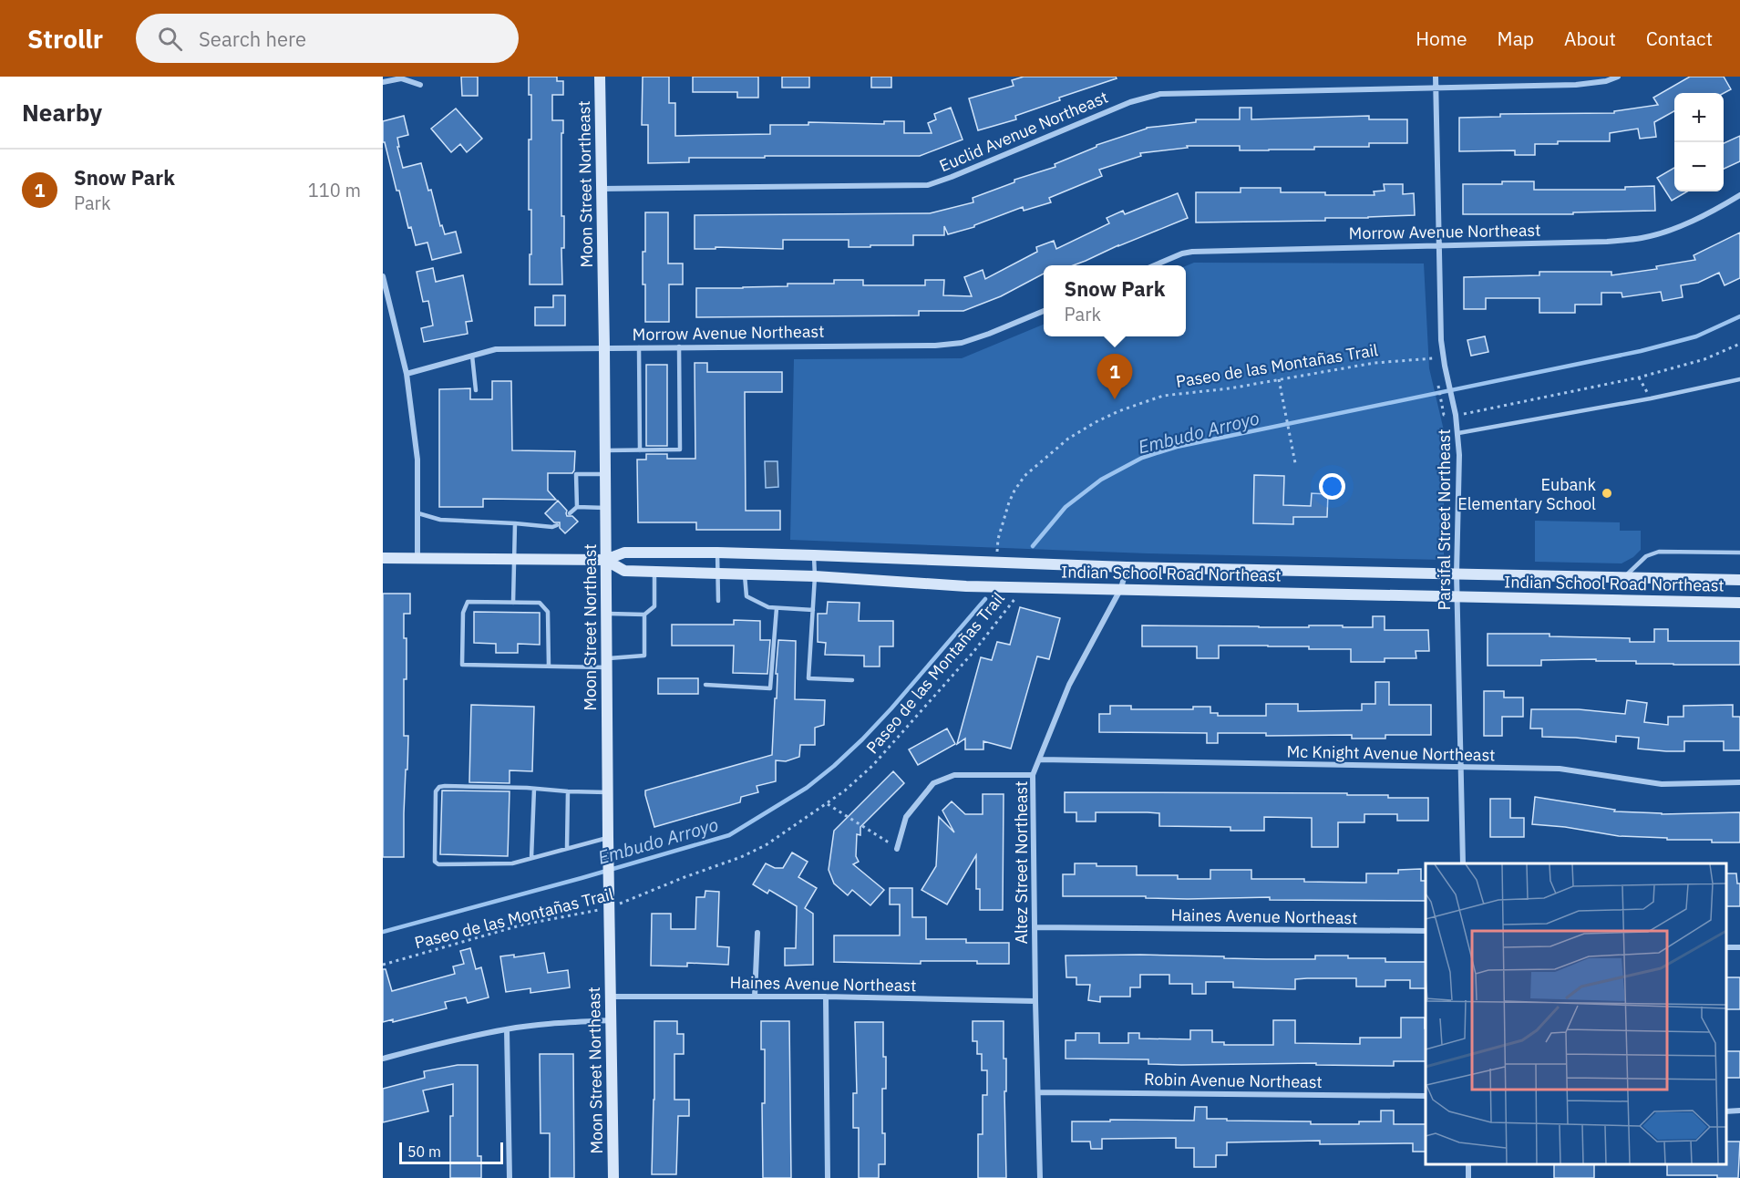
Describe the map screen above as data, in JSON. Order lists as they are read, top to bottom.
{
  "streets": {
    "street": [
      "Euclid Avenue Northeast",
      "Moon Street Northeast",
      "Morrow Avenue Northeast",
      "Parsifal Street Northeast",
      "Indian School Road Northeast",
      "Mc Knight Avenue Northeast",
      "Altez Street Northeast",
      "Haines Avenue Northeast",
      "Robin Avenue Northeast"
    ],
    "path": ["Paseo de las Montañas Trail"]
  },
  "crossings": [
    ["Euclid Avenue Northeast", "Moon Street Northeast"],
    ["Euclid Avenue Northeast", "Parsifal Street Northeast"],
    ["Moon Street Northeast", "Morrow Avenue Northeast"],
    ["Moon Street Northeast", "Paseo de las Montañas Trail"],
    ["Moon Street Northeast", "Indian School Road Northeast"],
    ["Moon Street Northeast", "Haines Avenue Northeast"],
    ["Morrow Avenue Northeast", "Parsifal Street Northeast"],
    ["Paseo de las Montañas Trail", "Indian School Road Northeast"],
    ["Parsifal Street Northeast", "Indian School Road Northeast"],
    ["Parsifal Street Northeast", "Mc Knight Avenue Northeast"],
    ["Indian School Road Northeast", "Altez Street Northeast"],
    ["Mc Knight Avenue Northeast", "Altez Street Northeast"],
    ["Altez Street Northeast", "Haines Avenue Northeast"],
    ["Altez Street Northeast", "Robin Avenue Northeast"]
  ],
  "water": ["Embudo Arroyo"],
  "places": ["Eubank Elementary School"],
  "scale_bar": "50 m",
  "page": {
    "header": "Strollr",
    "search": "Search here",
    "nav": [
      "Home",
      "Map",
      "About",
      "Contact"
    ],
    "heading": "Nearby",
    "map_buttons": ["+", "−"],
    "list": [
      {
        "mark": "1",
        "name": "Snow Park",
        "note": "Park",
        "value": "110 m"
      }
    ],
    "popup": ["Snow Park", "Park"],
    "pins": "1",
    "scale": "50 m"
  }
}
